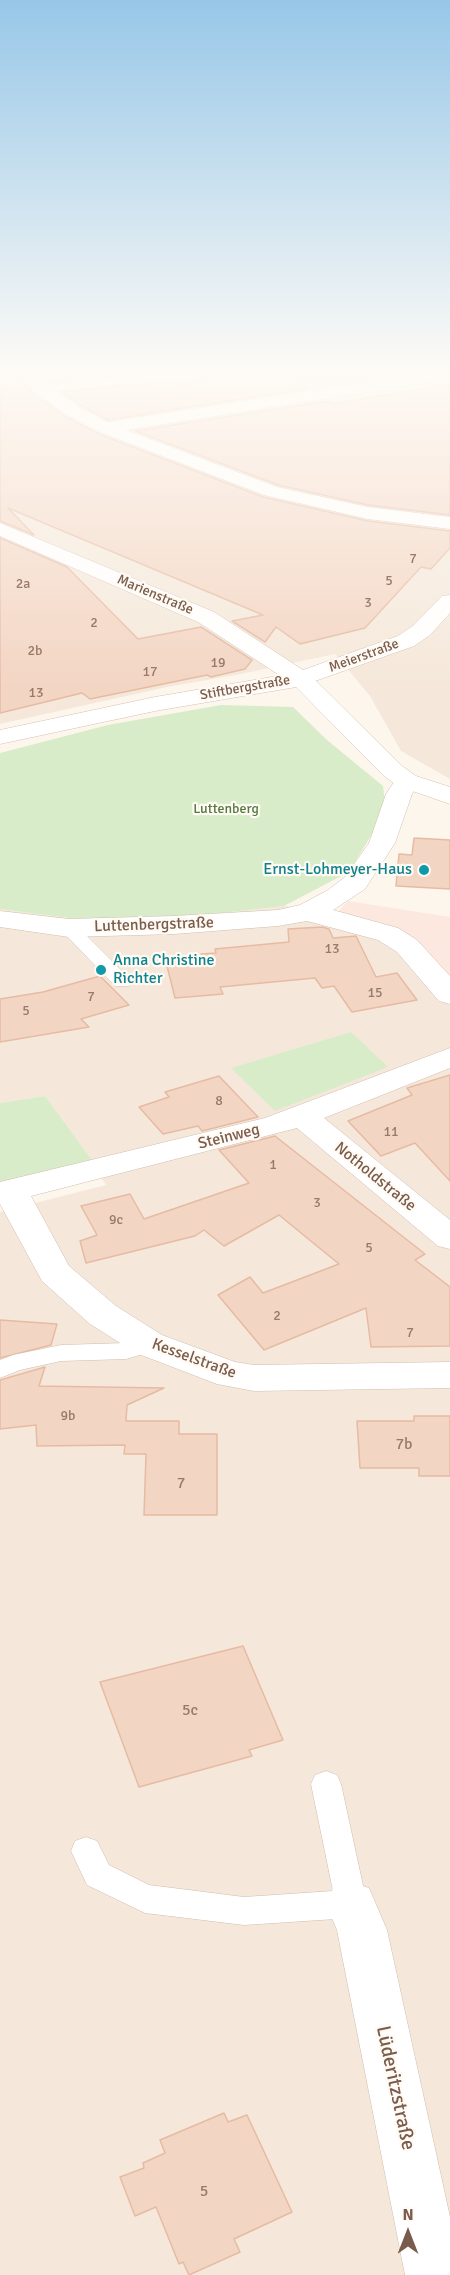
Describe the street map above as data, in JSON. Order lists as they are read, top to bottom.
{
  "streets": {
    "street": [
      "Marienstraße",
      "Meierstraße",
      "Stiftbergstraße",
      "Luttenbergstraße",
      "Steinweg",
      "Notholdstraße",
      "Kesselstraße",
      "Lüderitzstraße"
    ]
  },
  "crossings": [
    ["Marienstraße", "Meierstraße"],
    ["Marienstraße", "Stiftbergstraße"],
    ["Meierstraße", "Stiftbergstraße"],
    ["Stiftbergstraße", "Luttenbergstraße"],
    ["Steinweg", "Notholdstraße"],
    ["Steinweg", "Kesselstraße"]
  ],
  "parks": ["Luttenberg"],
  "places": ["Ernst-Lohmeyer-Haus", "Anna Christine Richter"],
  "house_numbers": [
    "7",
    "5",
    "2a",
    "3",
    "2",
    "2b",
    "19",
    "17",
    "13",
    "13",
    "15",
    "7",
    "5",
    "8",
    "11",
    "1",
    "3",
    "9c",
    "5",
    "2",
    "7",
    "9b",
    "7b",
    "7",
    "5c",
    "5"
  ],
  "north": "top"
}
